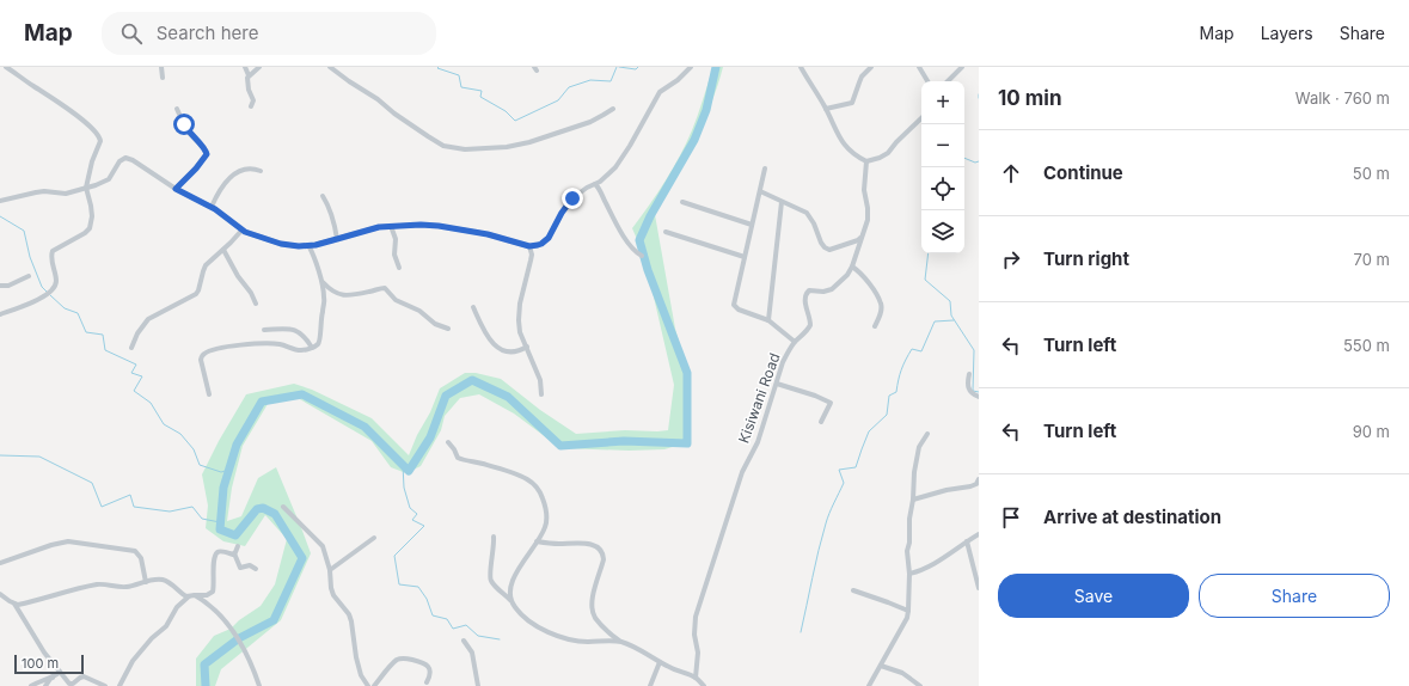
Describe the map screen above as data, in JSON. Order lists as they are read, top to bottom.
{
  "streets": {
    "street": ["Kisiwani Road"]
  },
  "scale_bar": "100 m",
  "page": {
    "header": "Map",
    "search": "Search here",
    "nav": ["Map", "Layers", "Share"],
    "heading": ["10 min", "Walk · 760 m"],
    "map_buttons": ["+", "−"],
    "list": [
      ["Continue", "50 m"],
      ["Turn right", "70 m"],
      ["Turn left", "550 m"],
      ["Turn left", "90 m"],
      "Arrive at destination"
    ],
    "buttons": ["Save", "Share"],
    "scale": "100 m"
  }
}
